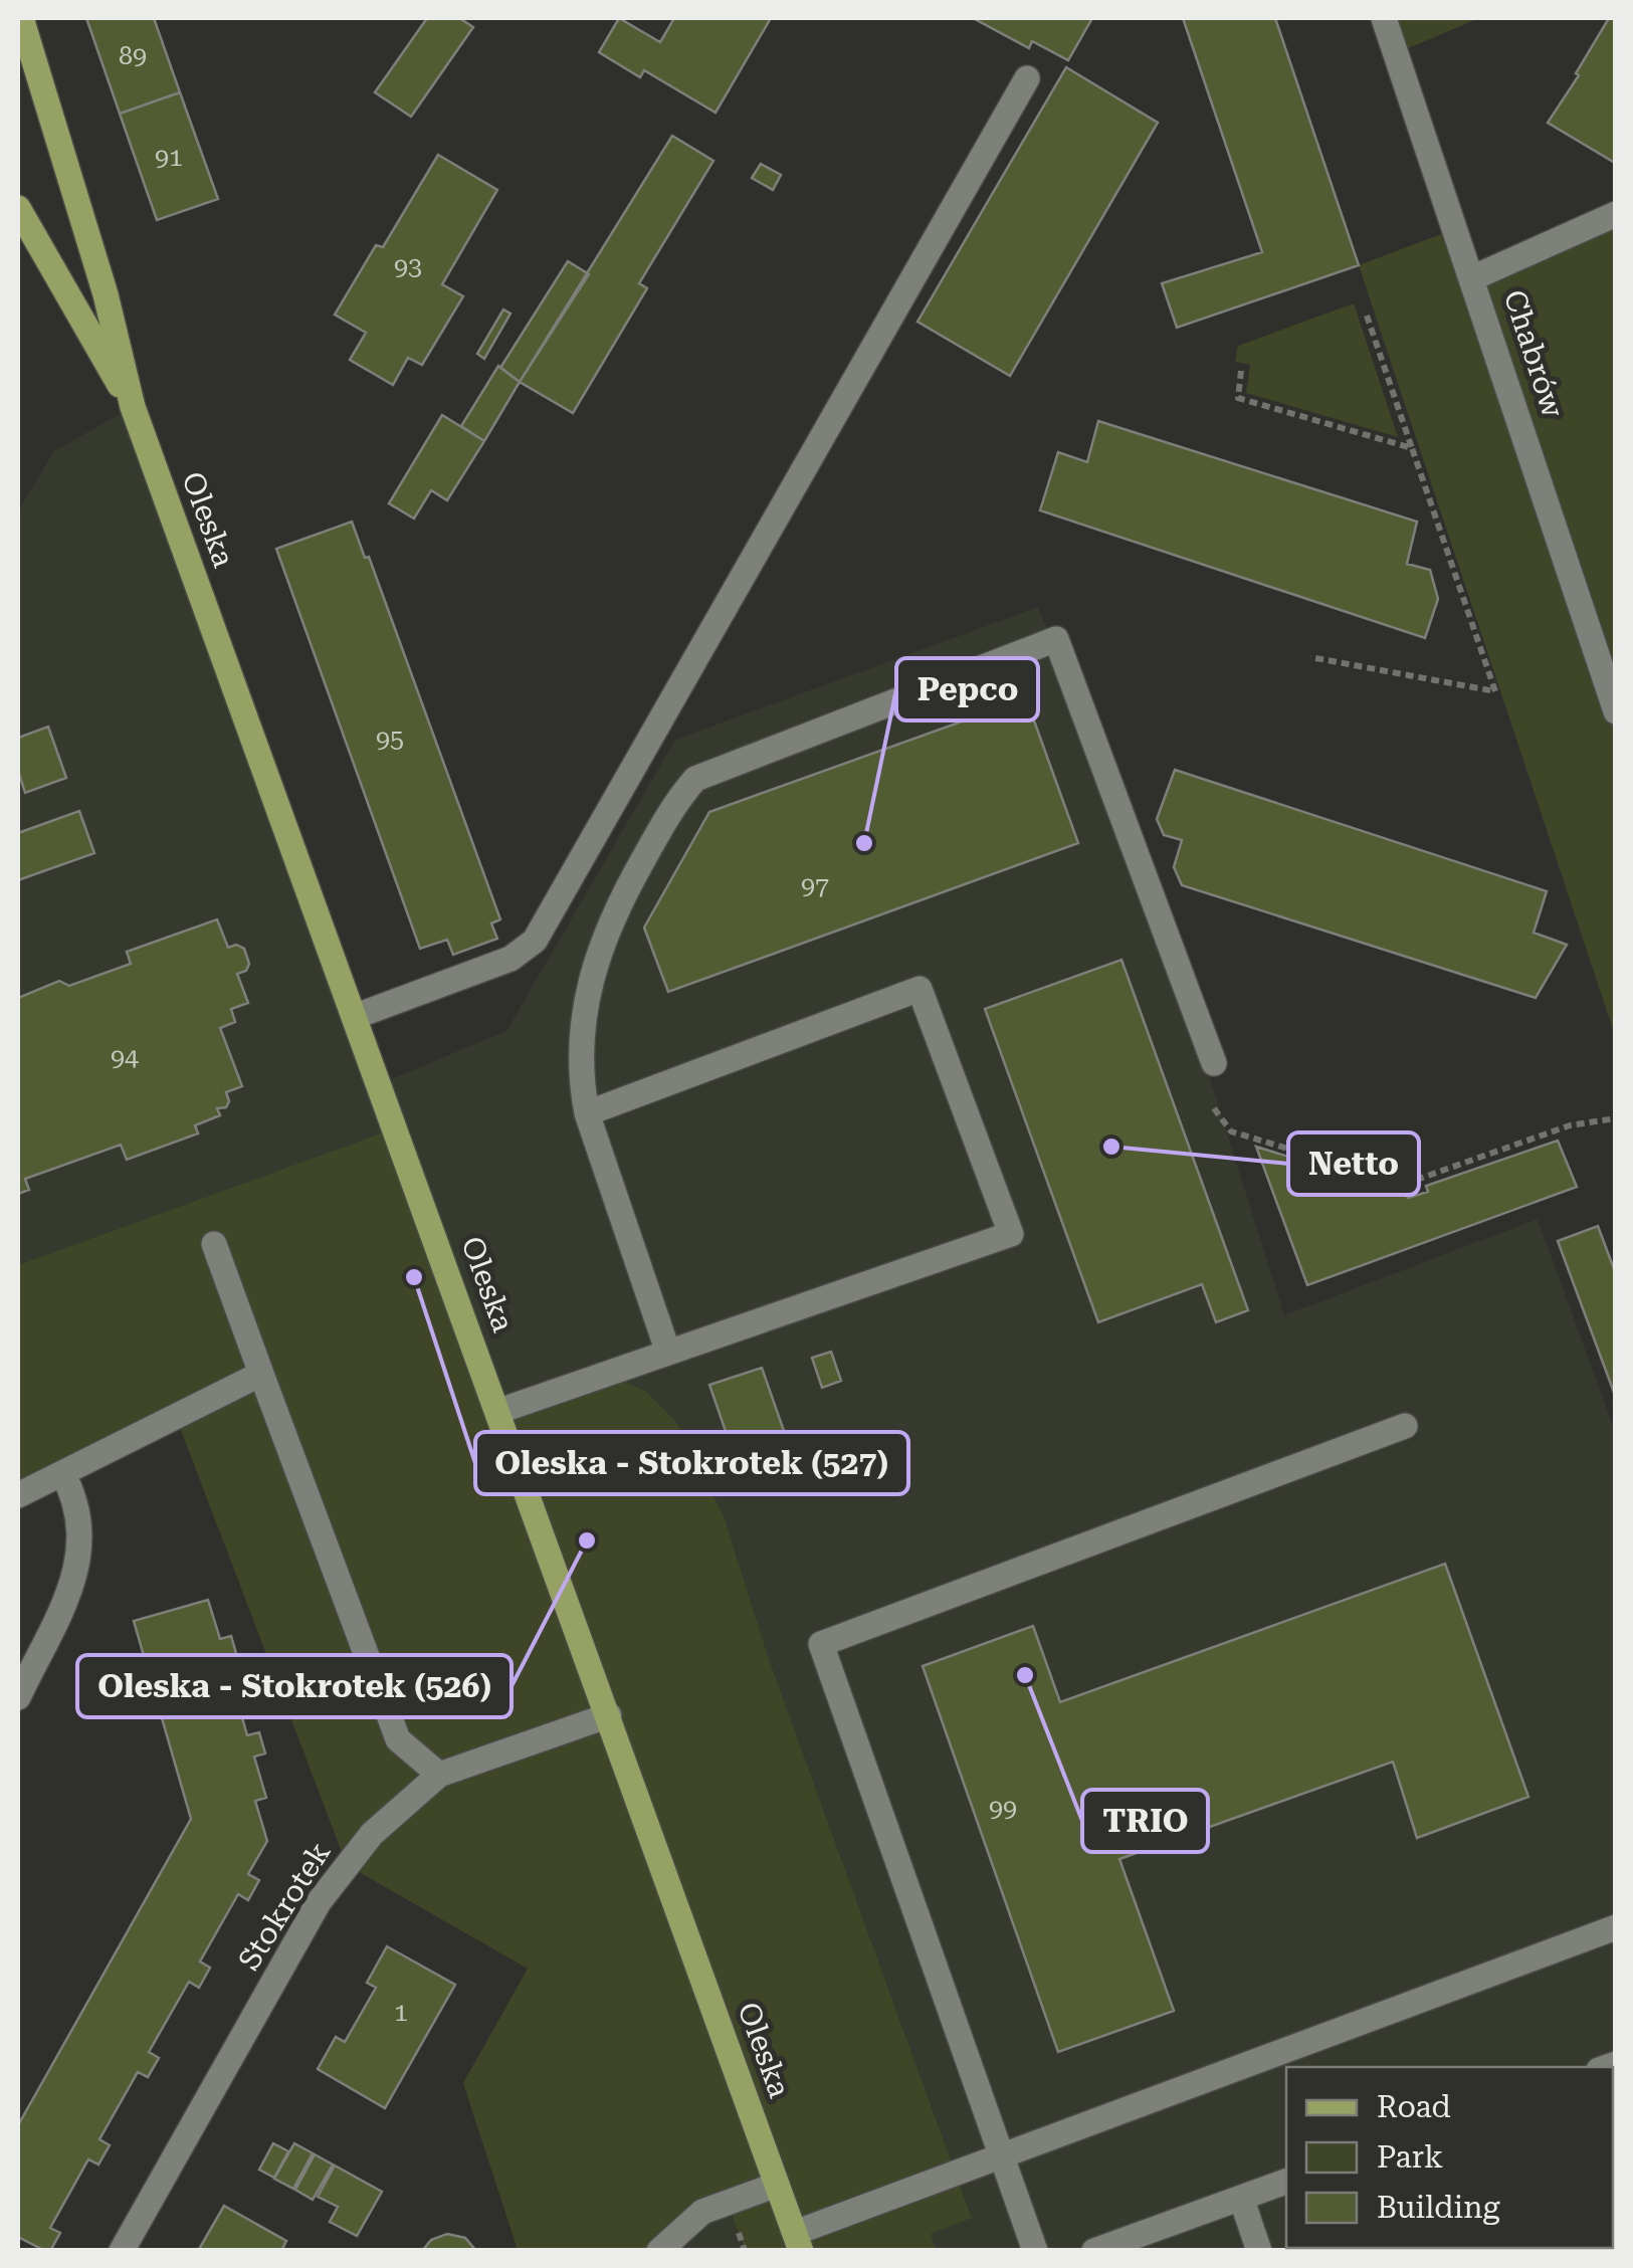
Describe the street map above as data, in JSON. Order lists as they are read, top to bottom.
{
  "streets": {
    "main road": ["Oleska"],
    "street": ["Chabrów", "Stokrotek"]
  },
  "crossings": [
    ["Oleska", "Stokrotek"]
  ],
  "places": [
    "Pepco",
    "Netto",
    "Oleska - Stokrotek (527)",
    "Oleska - Stokrotek (526)",
    "TRIO"
  ],
  "house_numbers": [
    "89",
    "91",
    "93",
    "95",
    "97",
    "94",
    "99",
    "1"
  ],
  "legend": ["Road", "Park", "Building"]
}
